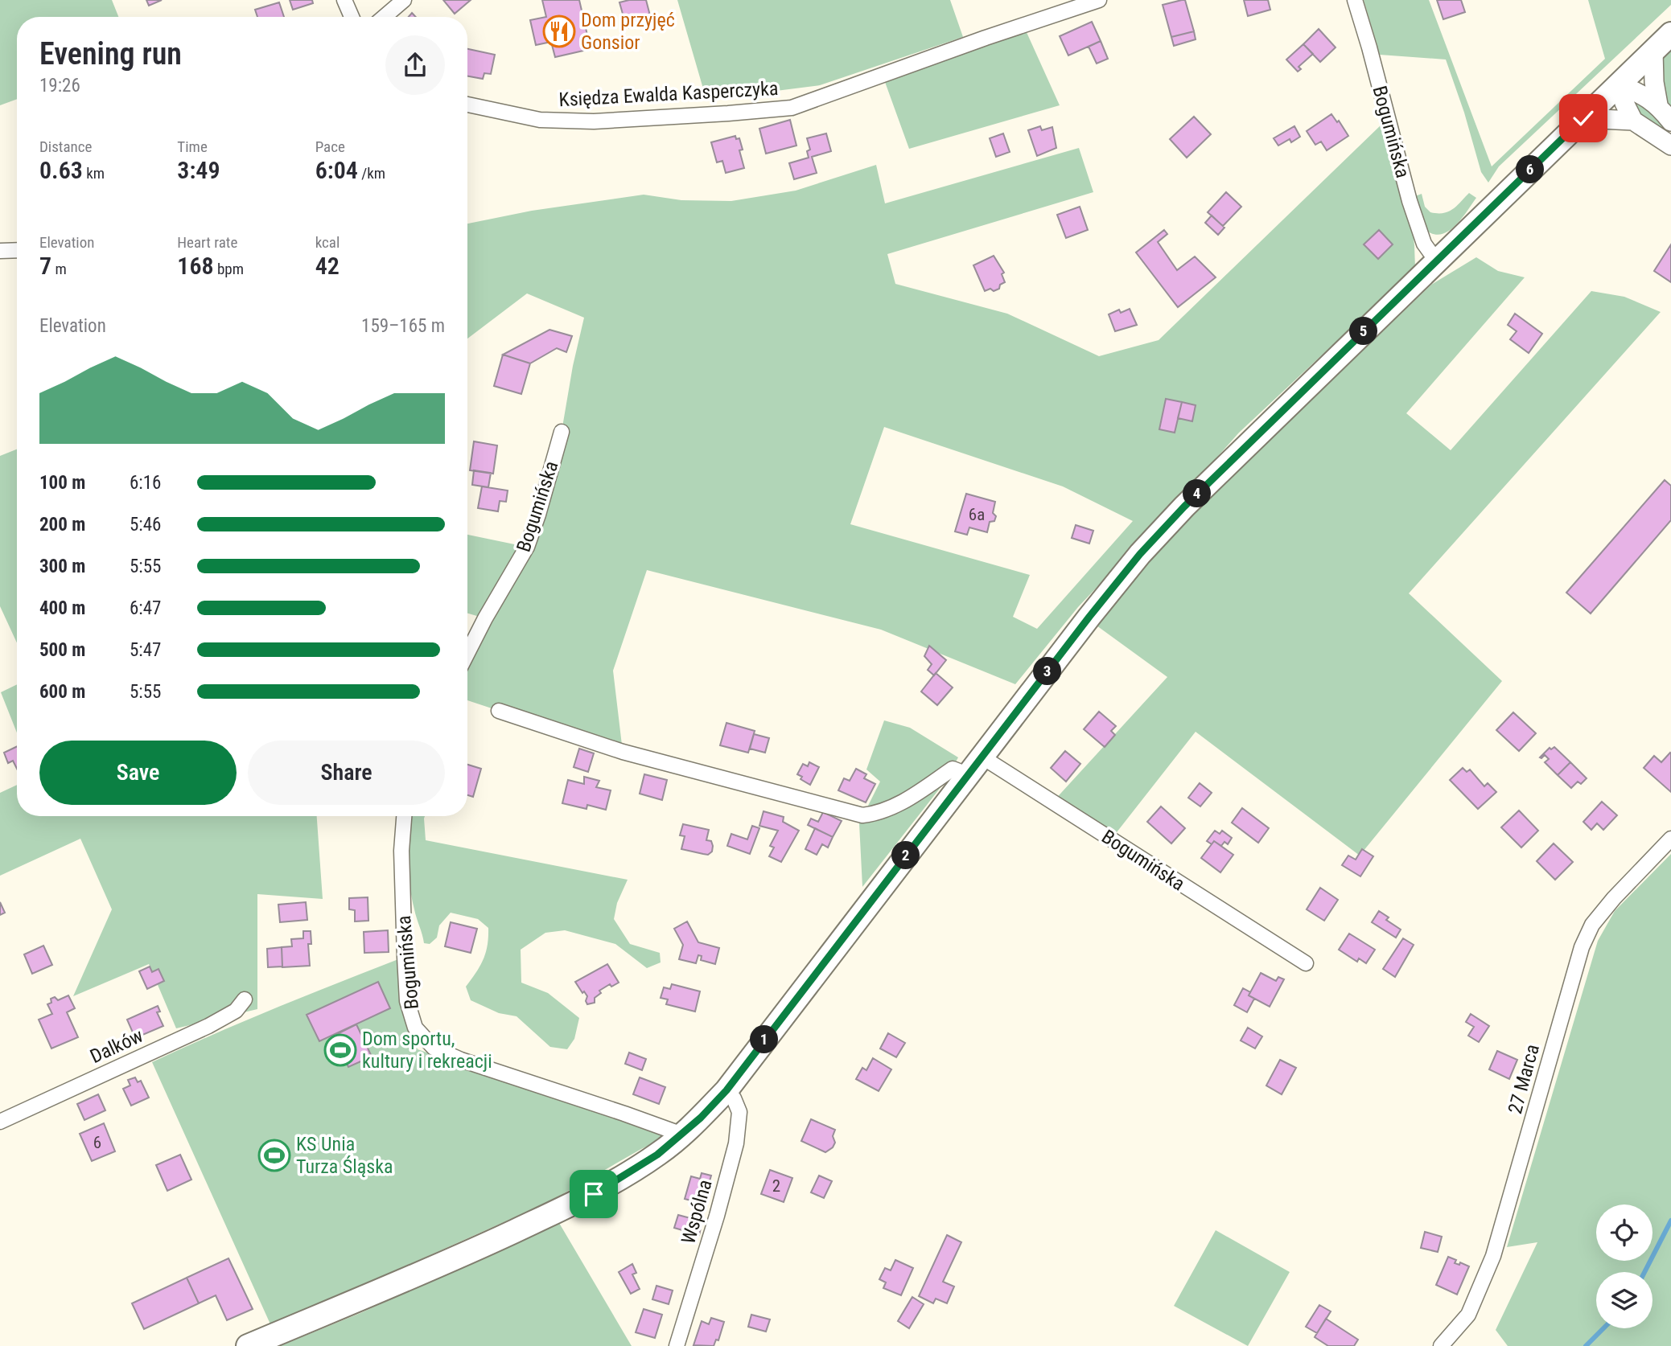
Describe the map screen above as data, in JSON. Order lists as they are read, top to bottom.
{
  "streets": {
    "street": [
      "Księdza Ewalda Kasperczyka",
      "Bogumińska",
      "Dalków",
      "27 Marca",
      "Wspólna"
    ]
  },
  "places": {
    "restaurant": ["Dom przyjęć Gonsior"],
    "sports": ["Dom sportu, kultury i rekreacji", "KS Unia Turza Śląska"]
  },
  "house_numbers": ["6a", "6", "2"],
  "page": {
    "heading": ["Evening run", "19:26"],
    "stats": [
      ["Distance", "0.63 km"],
      ["Time", "3:49"],
      ["Pace", "6:04 /km"],
      ["Elevation", "7 m"],
      ["Heart rate", "168 bpm"],
      ["kcal", "42"]
    ],
    "pins": [
      "6",
      "5",
      "4",
      "3",
      "2",
      "1"
    ],
    "chart": ["Elevation", "159–165 m"],
    "list": [
      {
        "name": "100 m",
        "note": "6:16"
      },
      {
        "name": "200 m",
        "note": "5:46"
      },
      {
        "name": "300 m",
        "note": "5:55"
      },
      {
        "name": "400 m",
        "note": "6:47"
      },
      {
        "name": "500 m",
        "note": "5:47"
      },
      {
        "name": "600 m",
        "note": "5:55"
      }
    ],
    "buttons": ["Save", "Share"]
  }
}
